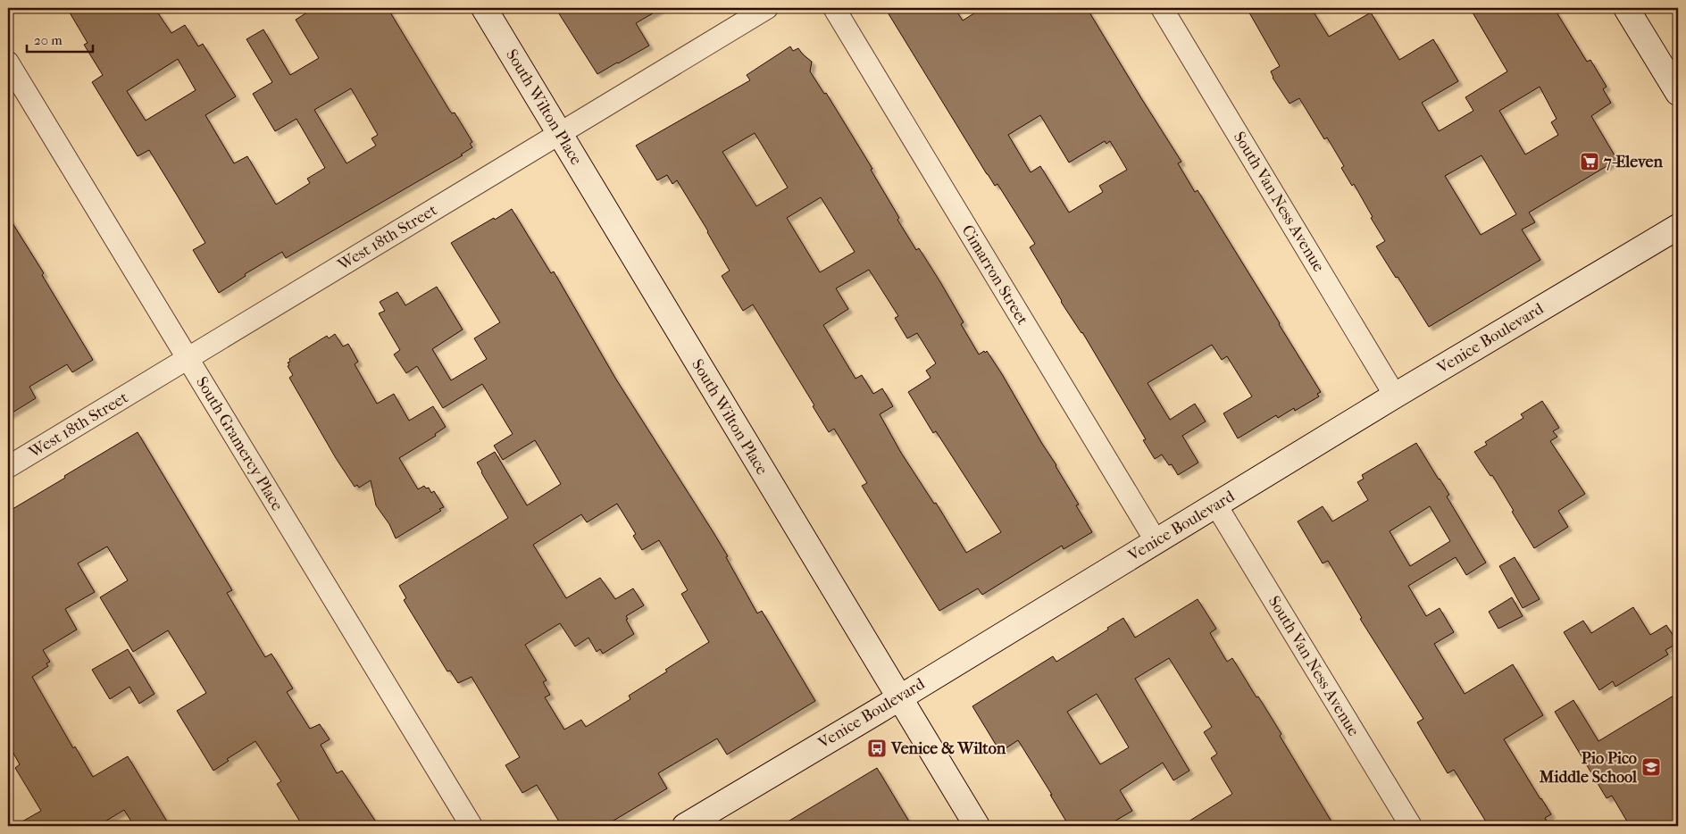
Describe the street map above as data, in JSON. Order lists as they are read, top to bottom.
{
  "streets": {
    "main road": ["South Wilton Place", "Venice Boulevard"],
    "street": [
      "South Van Ness Avenue",
      "West 18th Street",
      "Cimarron Street",
      "South Gramercy Place"
    ]
  },
  "crossings": [
    ["South Wilton Place", "West 18th Street"],
    ["South Wilton Place", "Venice Boulevard"],
    ["South Van Ness Avenue", "Venice Boulevard"],
    ["West 18th Street", "South Gramercy Place"],
    ["Cimarron Street", "Venice Boulevard"]
  ],
  "places": {
    "supermarket": ["7-Eleven"],
    "bus stop": ["Venice & Wilton"],
    "school or university": ["Pio Pico Middle School"]
  },
  "scale_bar": "20 m"
}
